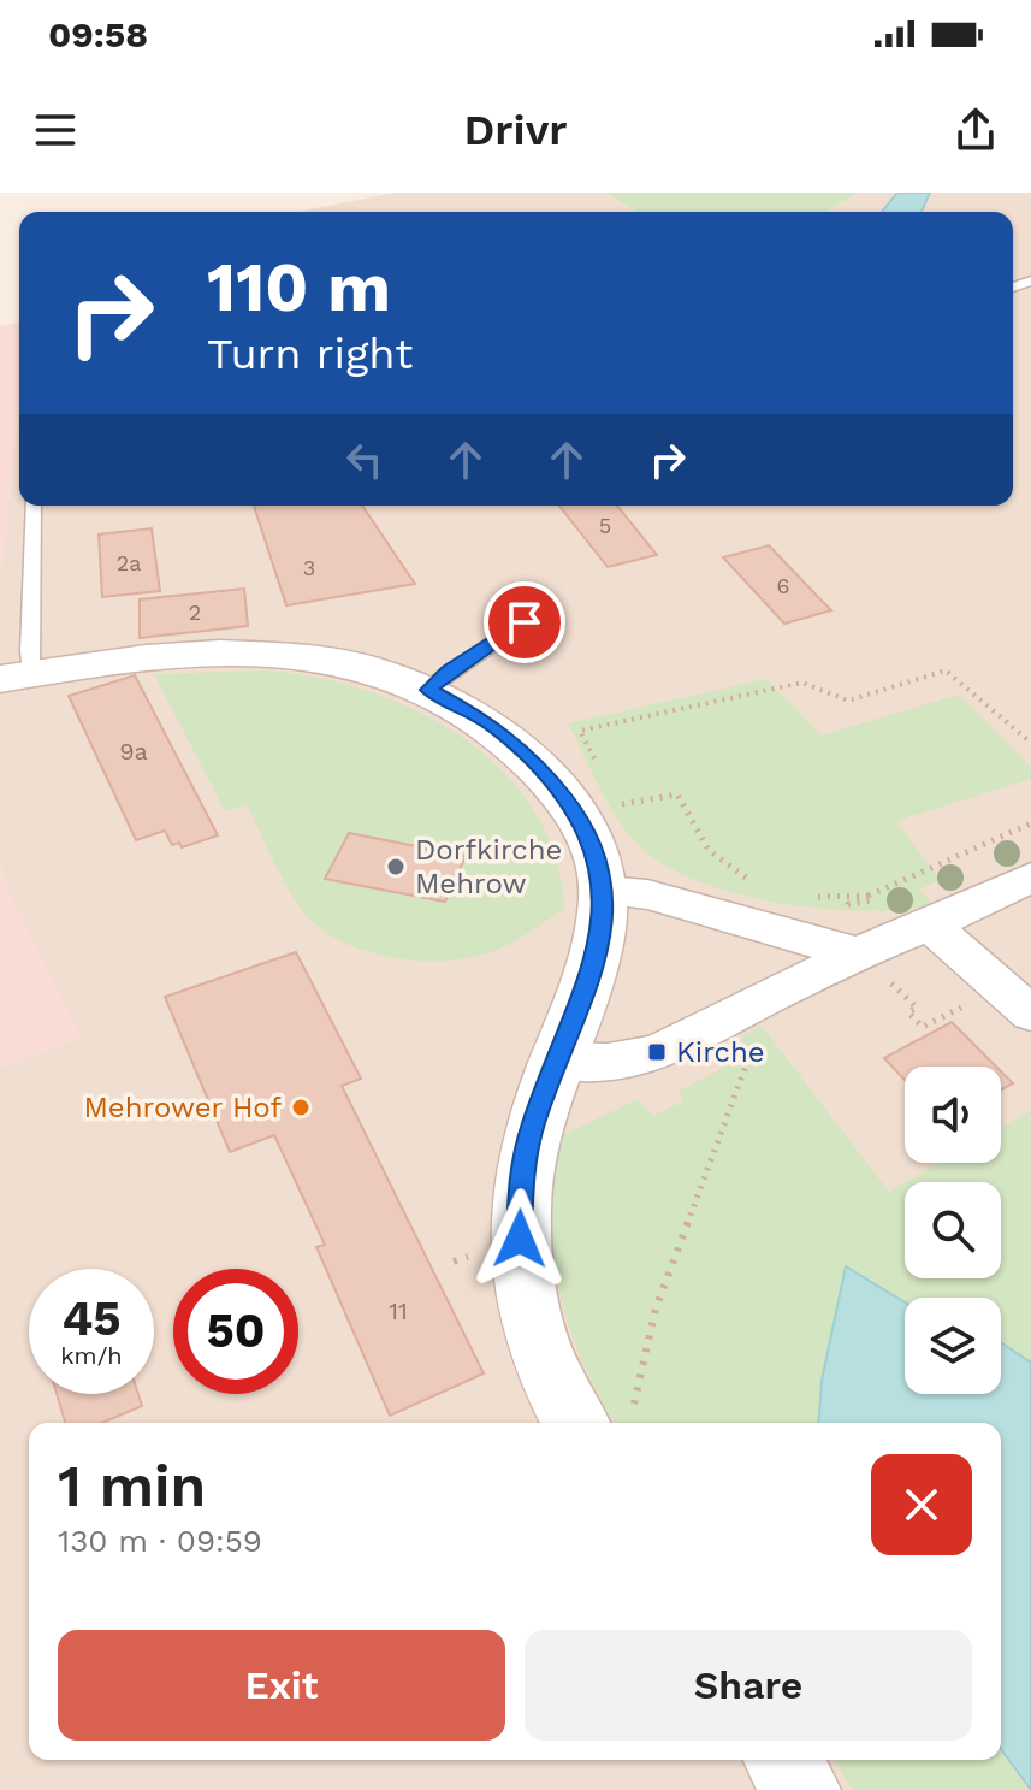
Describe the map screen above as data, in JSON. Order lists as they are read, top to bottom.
{
  "places": {
    "other": ["Dorfkirche Mehrow", "Mehrower Hof"],
    "transit": ["Kirche"]
  },
  "house_numbers": [
    "5",
    "2a",
    "3",
    "6",
    "2",
    "9a",
    "11"
  ],
  "page": {
    "status": "09:58",
    "header": "Drivr",
    "turn": ["110 m", "Turn right"],
    "speed": "45 km/h",
    "limit": "50",
    "heading": ["1 min", "130 m · 09:59"],
    "buttons": ["Exit", "Share"]
  }
}
